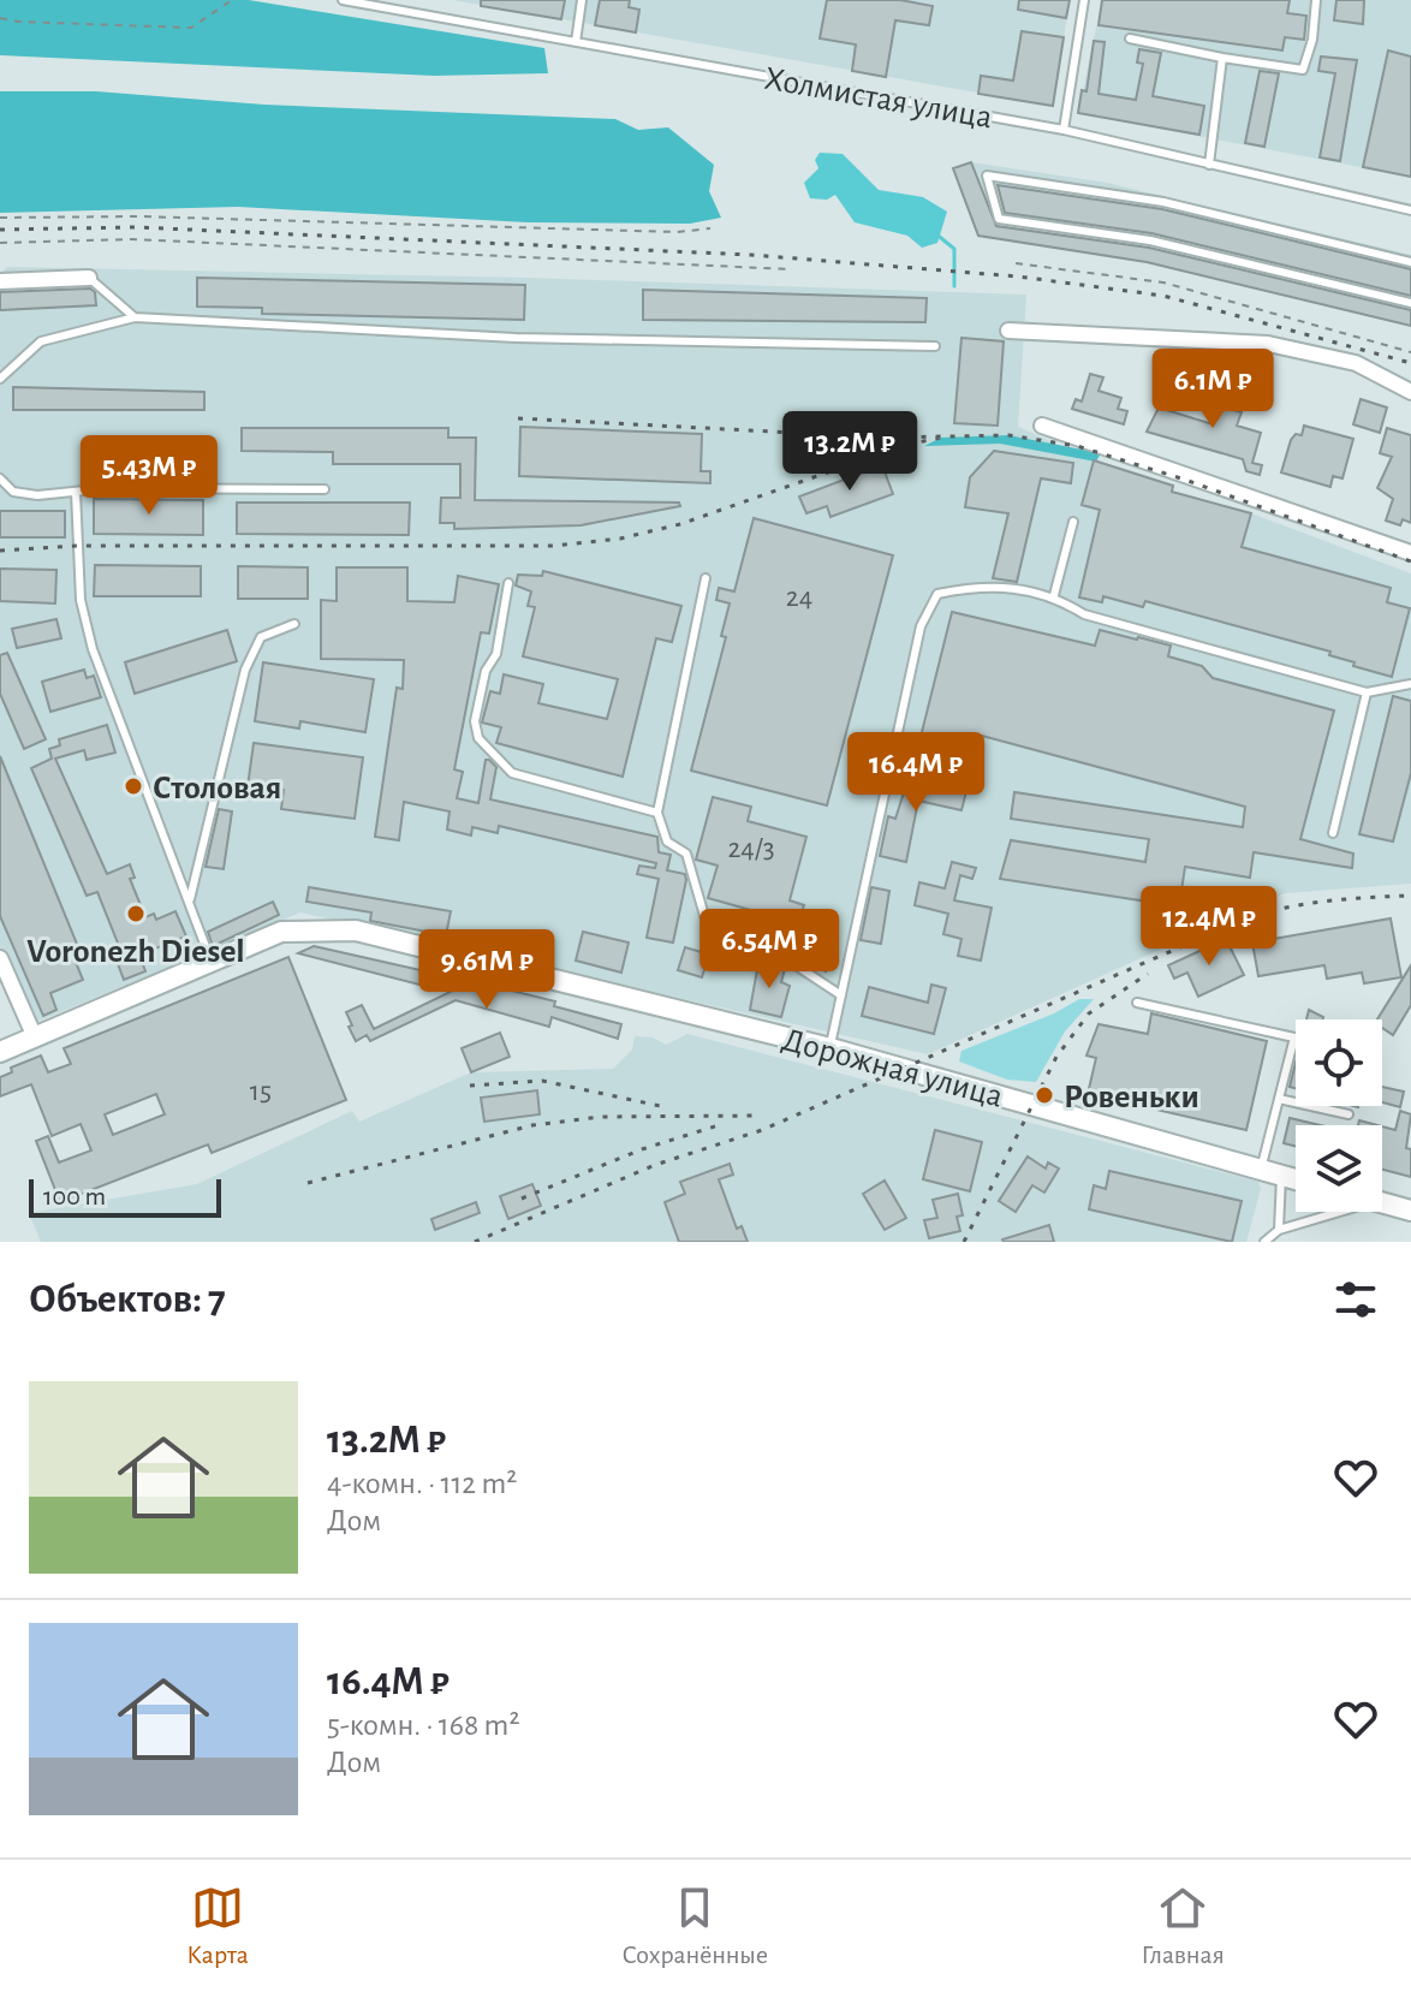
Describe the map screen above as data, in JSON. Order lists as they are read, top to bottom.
{
  "streets": {
    "street": ["Дорожная улица"],
    "lane": ["Холмистая улица"]
  },
  "places": ["Столовая", "Voronezh Diesel", "Ровеньки"],
  "house_numbers": ["24", "24/3", "15"],
  "scale_bar": "100 m",
  "page": {
    "price": [
      "6.1M ₽",
      "13.2M ₽",
      "5.43M ₽",
      "16.4M ₽",
      "12.4M ₽",
      "6.54M ₽",
      "9.61M ₽"
    ],
    "scale": "100 m",
    "heading": "Объектов: 7",
    "list": [
      {
        "name": "13.2M ₽",
        "note": "4-комн. · 112 m² · Дом"
      },
      {
        "name": "16.4M ₽",
        "note": "5-комн. · 168 m² · Дом"
      }
    ],
    "tabs": ["Карта", "Сохранённые", "Главная"]
  }
}
